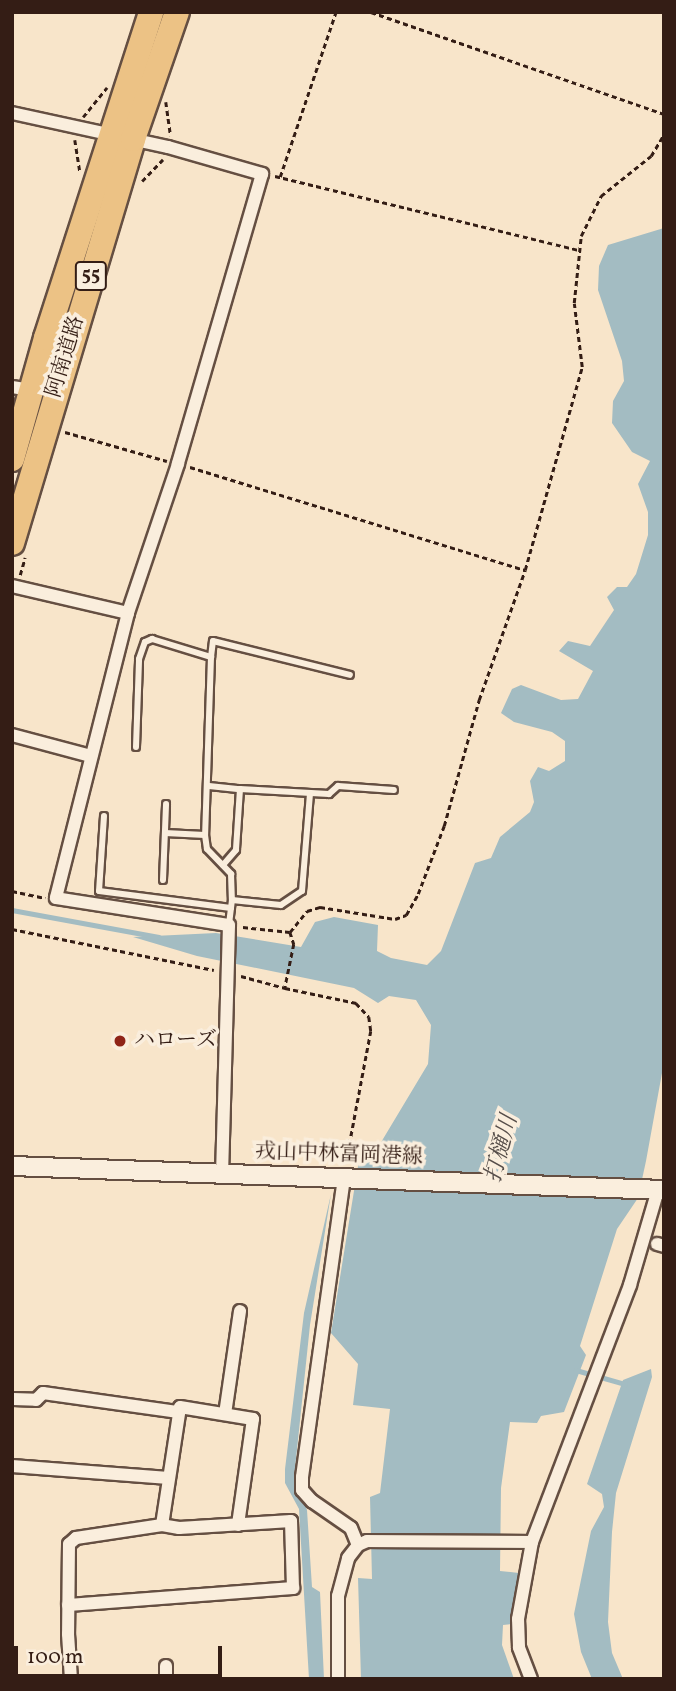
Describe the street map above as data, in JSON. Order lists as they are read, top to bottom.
{
  "streets": {
    "highway": ["55", "阿南道路"],
    "main road": ["戎山中林富岡港線"]
  },
  "water": ["打樋川"],
  "places": ["ハローズ"],
  "scale_bar": "100 m"
}
